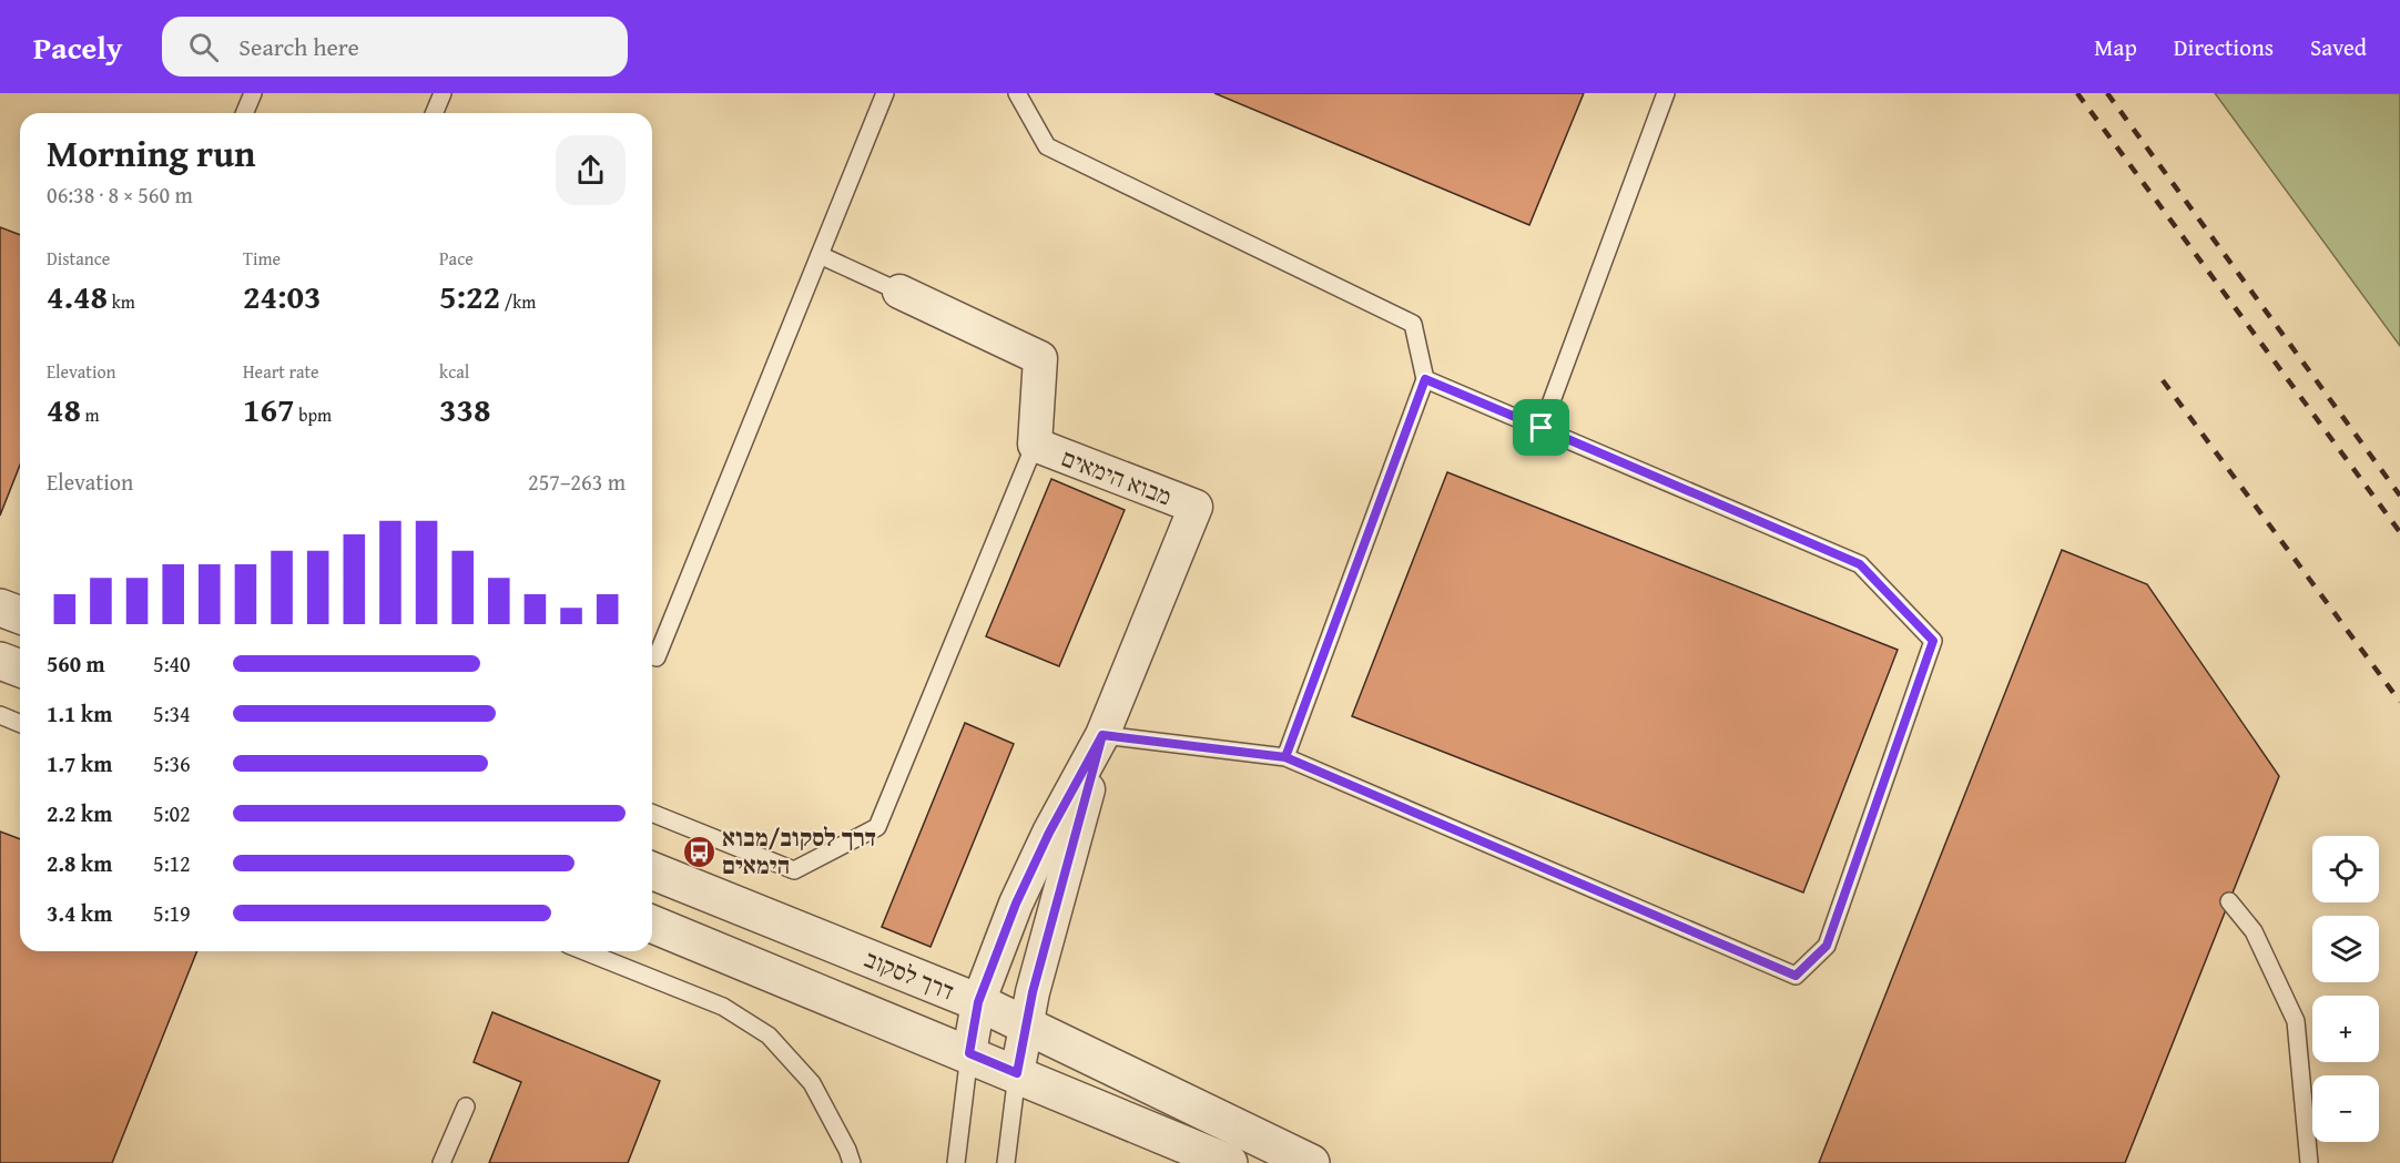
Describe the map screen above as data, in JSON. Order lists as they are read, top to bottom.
{
  "streets": {
    "street": ["מבוא הימאים", "דרך לסקוב"]
  },
  "crossings": [
    ["מבוא הימאים", "דרך לסקוב"]
  ],
  "places": {
    "bus stop": ["דרך לסקוב/מבוא הימאים"]
  },
  "page": {
    "header": "Pacely",
    "search": "Search here",
    "nav": ["Map", "Directions", "Saved"],
    "heading": ["Morning run", "06:38 · 8 × 560 m"],
    "stats": [
      ["Distance", "4.48 km"],
      ["Time", "24:03"],
      ["Pace", "5:22 /km"],
      ["Elevation", "48 m"],
      ["Heart rate", "167 bpm"],
      ["kcal", "338"]
    ],
    "chart": ["Elevation", "257–263 m"],
    "list": [
      {
        "name": "560 m",
        "note": "5:40"
      },
      {
        "name": "1.1 km",
        "note": "5:34"
      },
      {
        "name": "1.7 km",
        "note": "5:36"
      },
      {
        "name": "2.2 km",
        "note": "5:02"
      },
      {
        "name": "2.8 km",
        "note": "5:12"
      },
      {
        "name": "3.4 km",
        "note": "5:19"
      }
    ],
    "map_buttons": ["+", "−"]
  }
}
